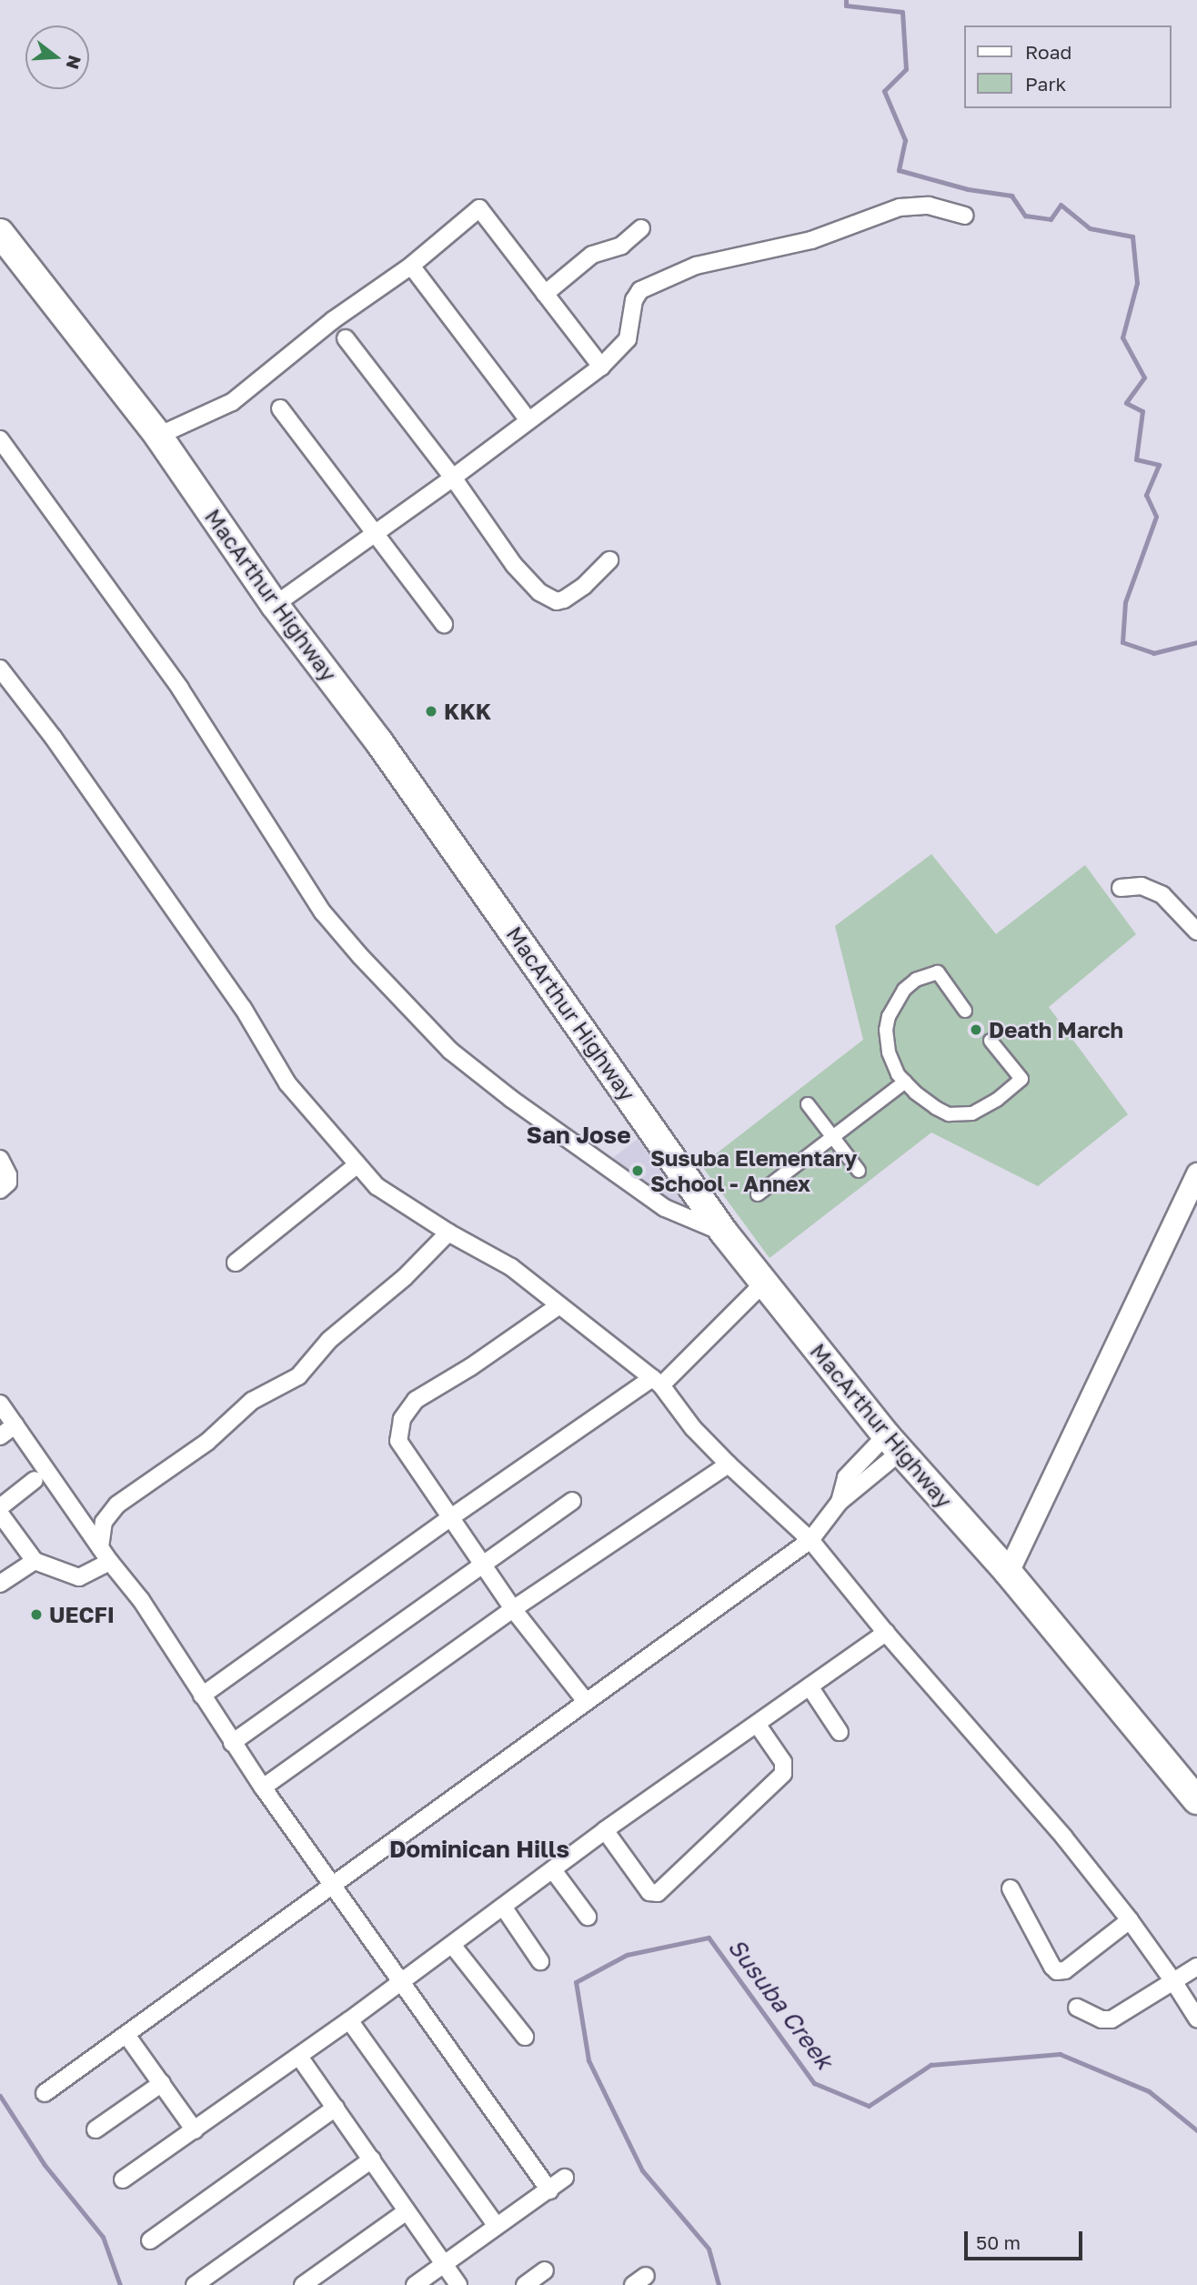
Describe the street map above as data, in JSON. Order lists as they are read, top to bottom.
{
  "streets": {
    "highway": ["MacArthur Highway"]
  },
  "districts": ["San Jose", "Dominican Hills"],
  "water": ["Susuba Creek"],
  "places": [
    "KKK",
    "Death March",
    "Susuba Elementary School - Annex",
    "UECFI"
  ],
  "legend": ["Road", "Park"],
  "scale_bar": "50 m",
  "north": "right"
}
